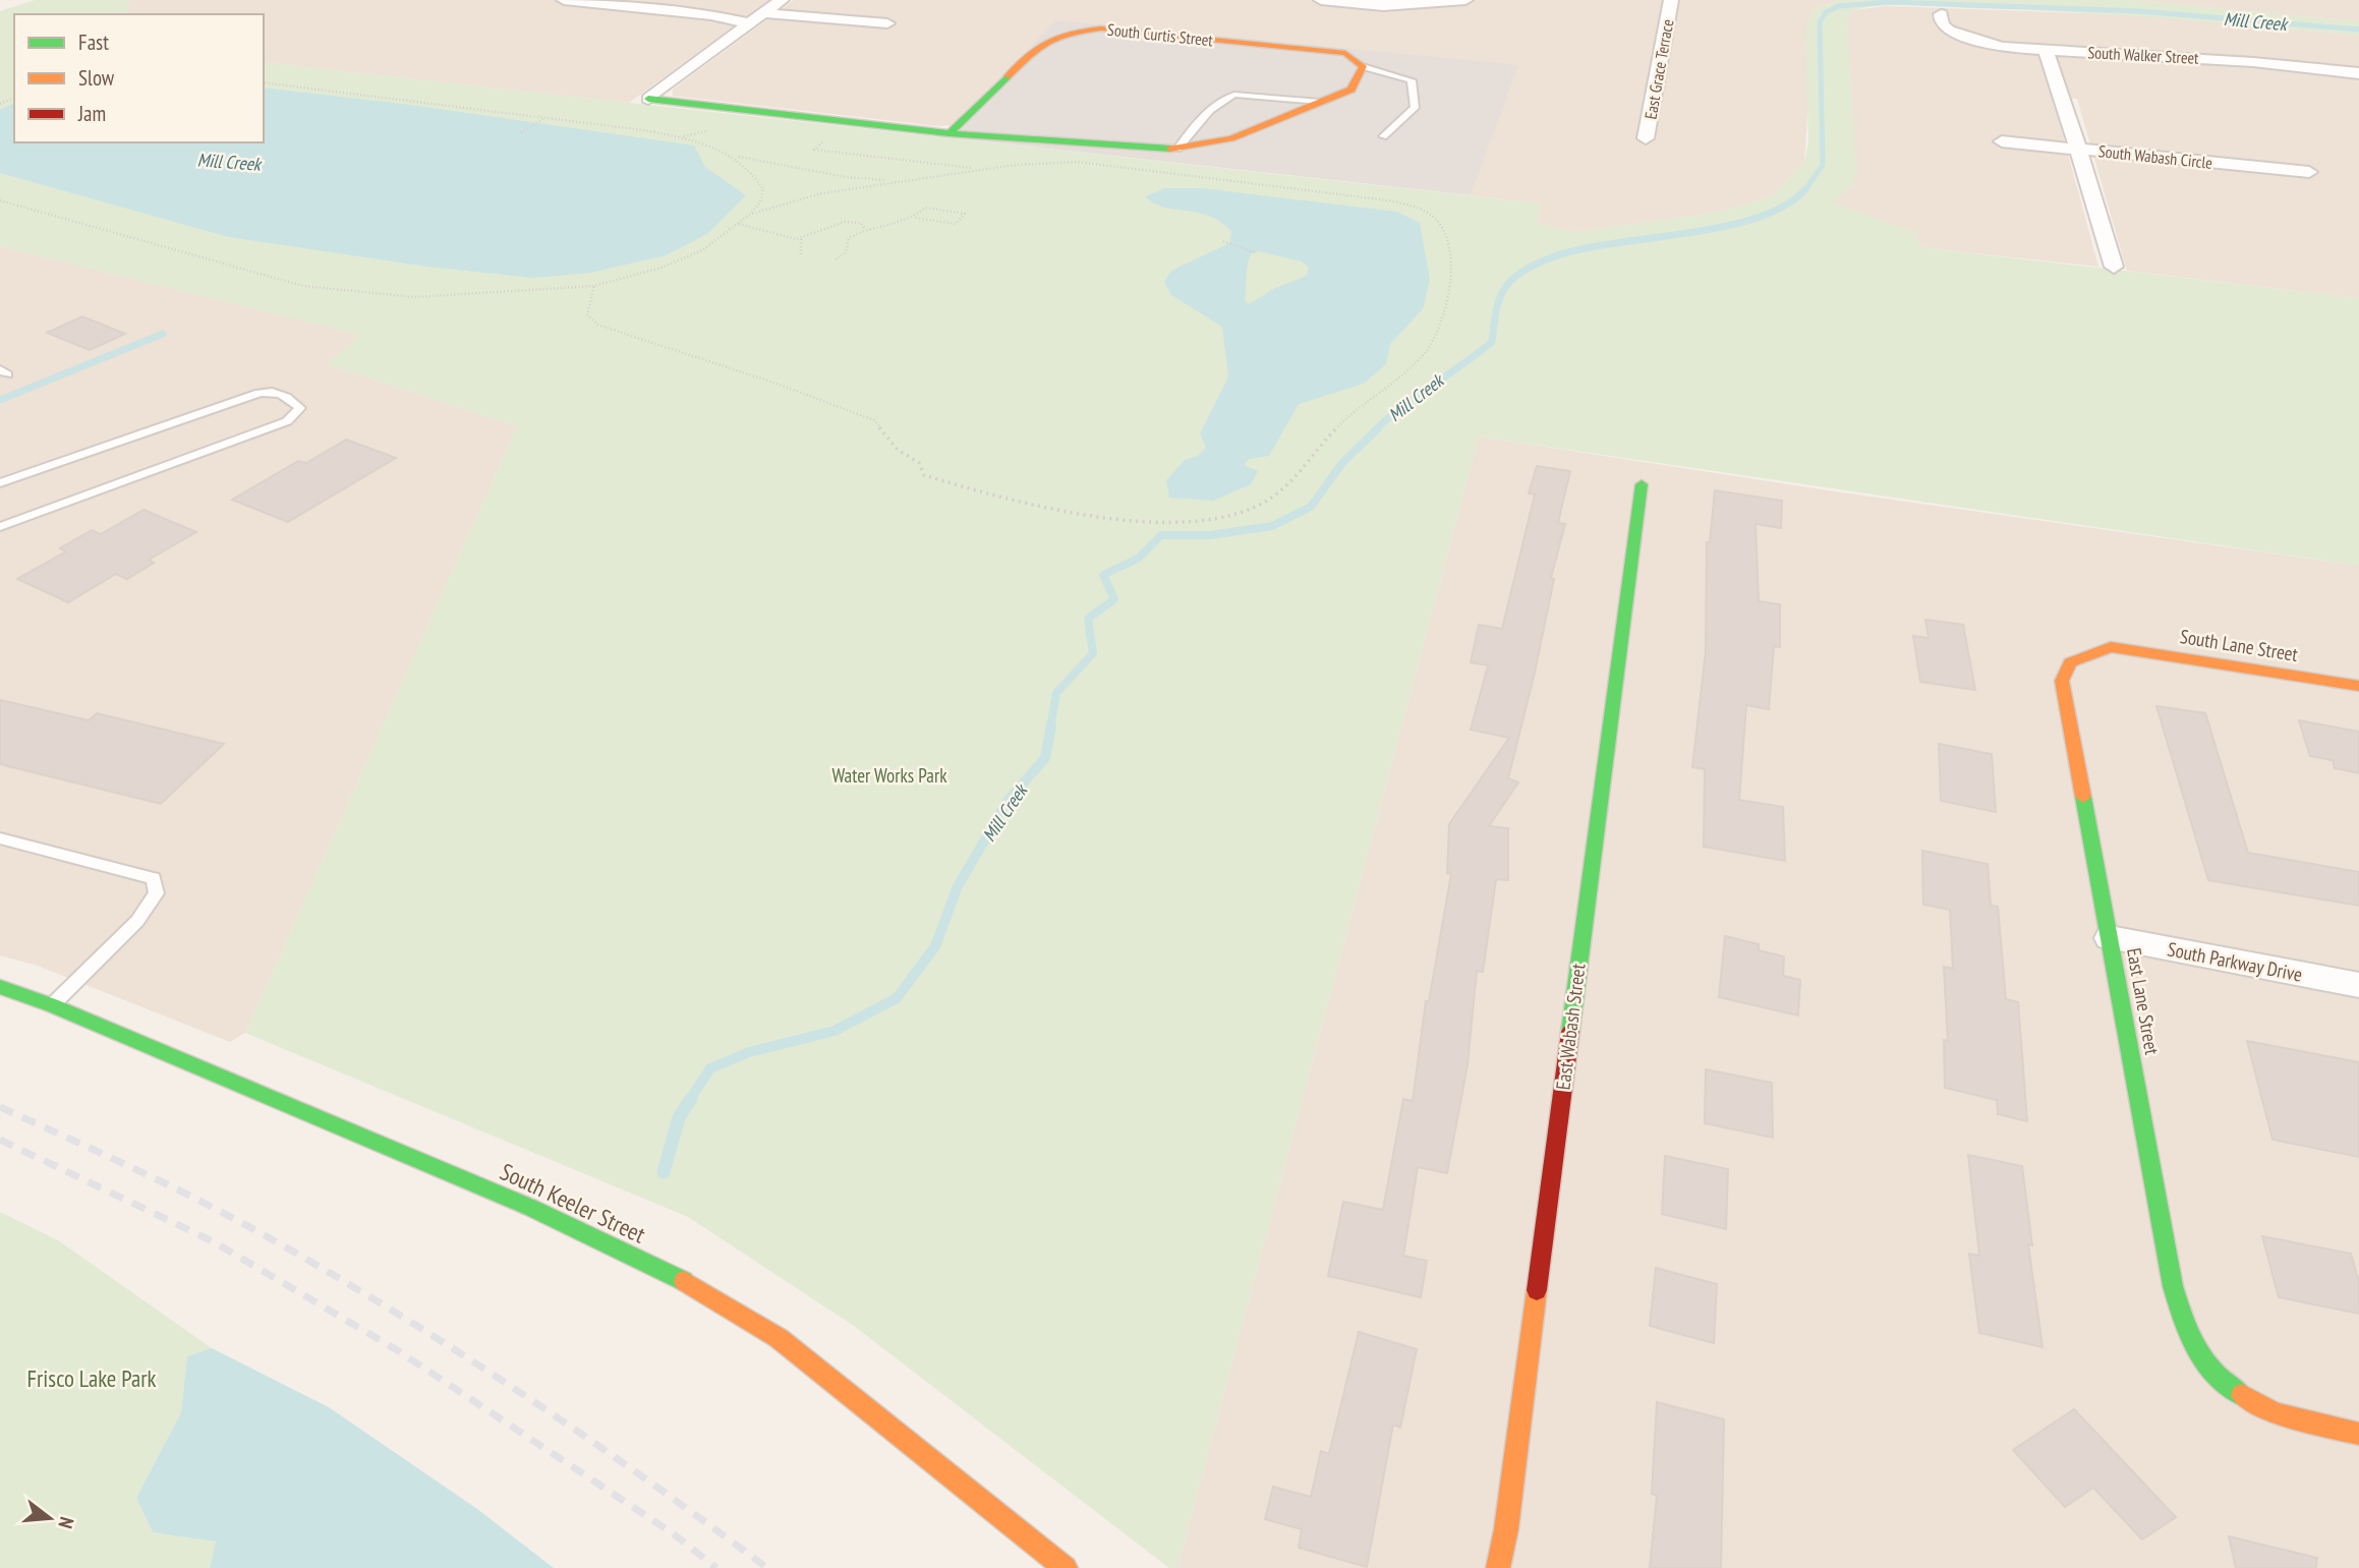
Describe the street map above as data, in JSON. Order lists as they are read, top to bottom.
{
  "streets": {
    "street": [
      "South Curtis Street",
      "South Walker Street",
      "East Grace Terrace",
      "South Wabash Circle",
      "South Lane Street",
      "South Parkway Drive",
      "East Lane Street",
      "East Wabash Street",
      "South Keeler Street"
    ]
  },
  "crossings": [
    ["South Lane Street", "East Lane Street"],
    ["South Parkway Drive", "East Lane Street"]
  ],
  "water": ["Mill Creek"],
  "parks": ["Water Works Park", "Frisco Lake Park"],
  "legend": ["Fast", "Slow", "Jam"],
  "north": "right"
}
